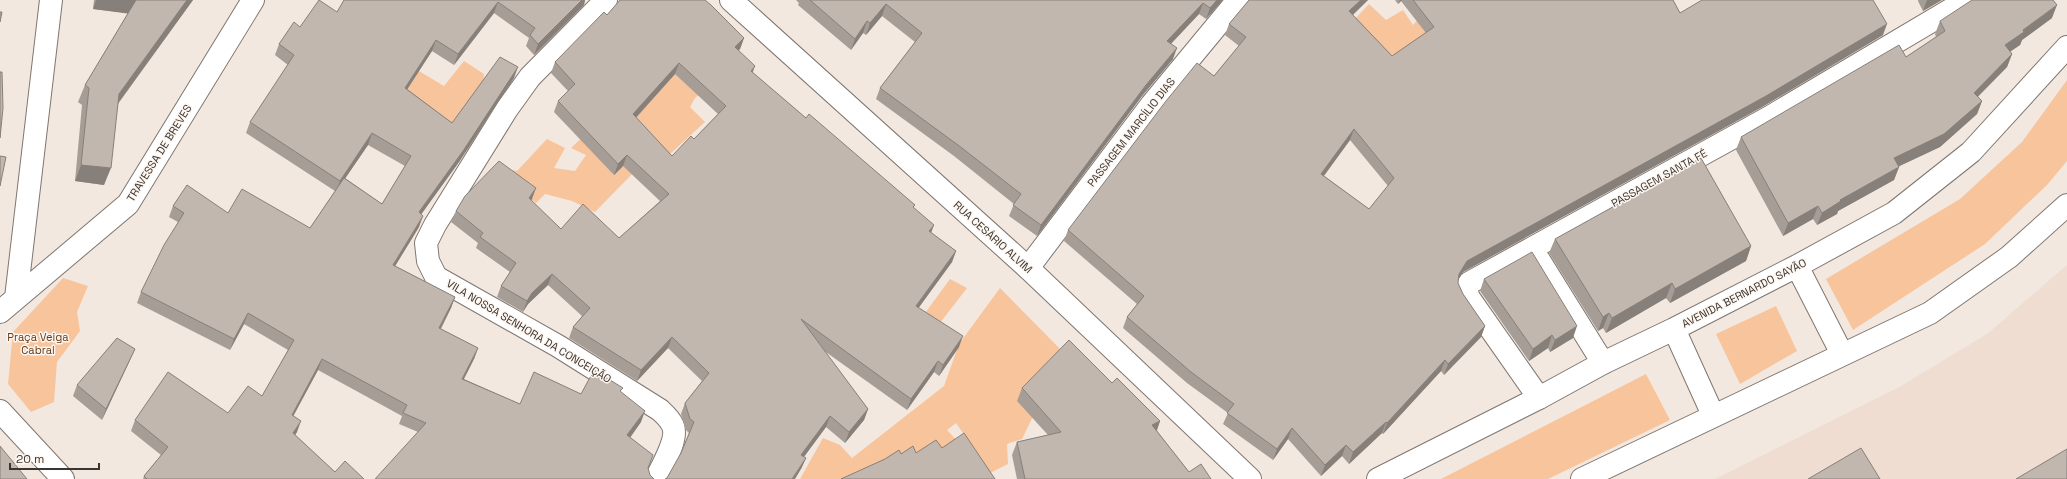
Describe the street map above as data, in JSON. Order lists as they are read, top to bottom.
{
  "streets": {
    "street": [
      "PASSAGEM MARCÍLIO DIAS",
      "TRAVESSA DE BREVES",
      "PASSAGEM SANTA FÉ",
      "RUA CESÁRIO ALVIM",
      "AVENIDA BERNARDO SAYÃO",
      "VILA NOSSA SENHORA DA CONCEIÇÃO"
    ]
  },
  "crossings": [
    ["PASSAGEM MARCÍLIO DIAS", "RUA CESÁRIO ALVIM"],
    ["PASSAGEM SANTA FÉ", "AVENIDA BERNARDO SAYÃO"]
  ],
  "parks": ["Praça Veiga Cabral"],
  "scale_bar": "20 m"
}
